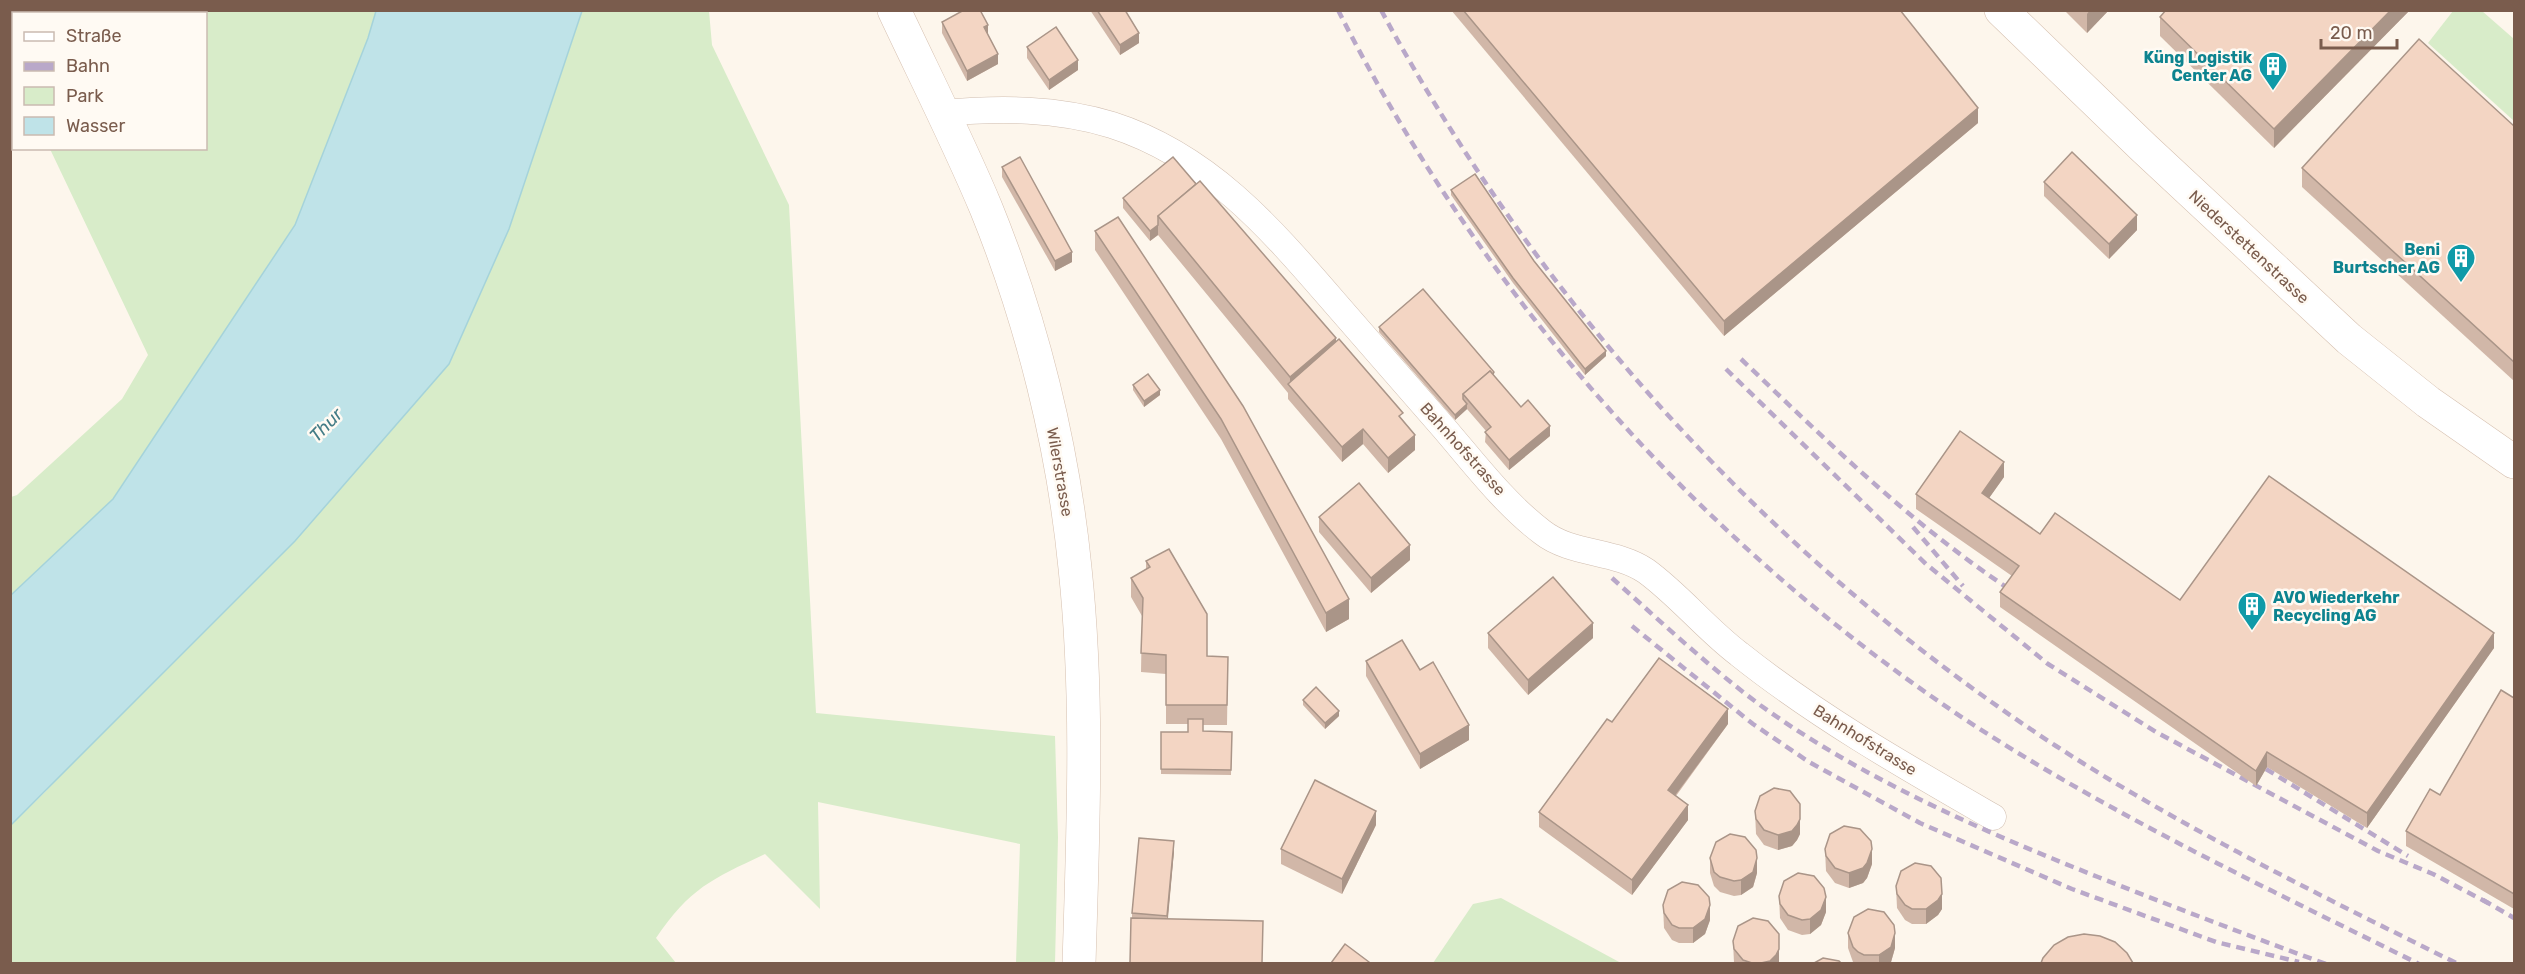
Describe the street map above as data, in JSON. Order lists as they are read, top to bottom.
{
  "streets": {
    "main road": ["Niederstettenstrasse", "Wilerstrasse"],
    "street": ["Bahnhofstrasse"]
  },
  "crossings": [
    ["Bahnhofstrasse", "Wilerstrasse"]
  ],
  "water": ["Thur"],
  "places": {
    "building": ["Küng Logistik Center AG", "Beni Burtscher AG", "AVO Wiederkehr Recycling AG"]
  },
  "legend": [
    "Straße",
    "Bahn",
    "Park",
    "Wasser"
  ],
  "scale_bar": "20 m"
}
